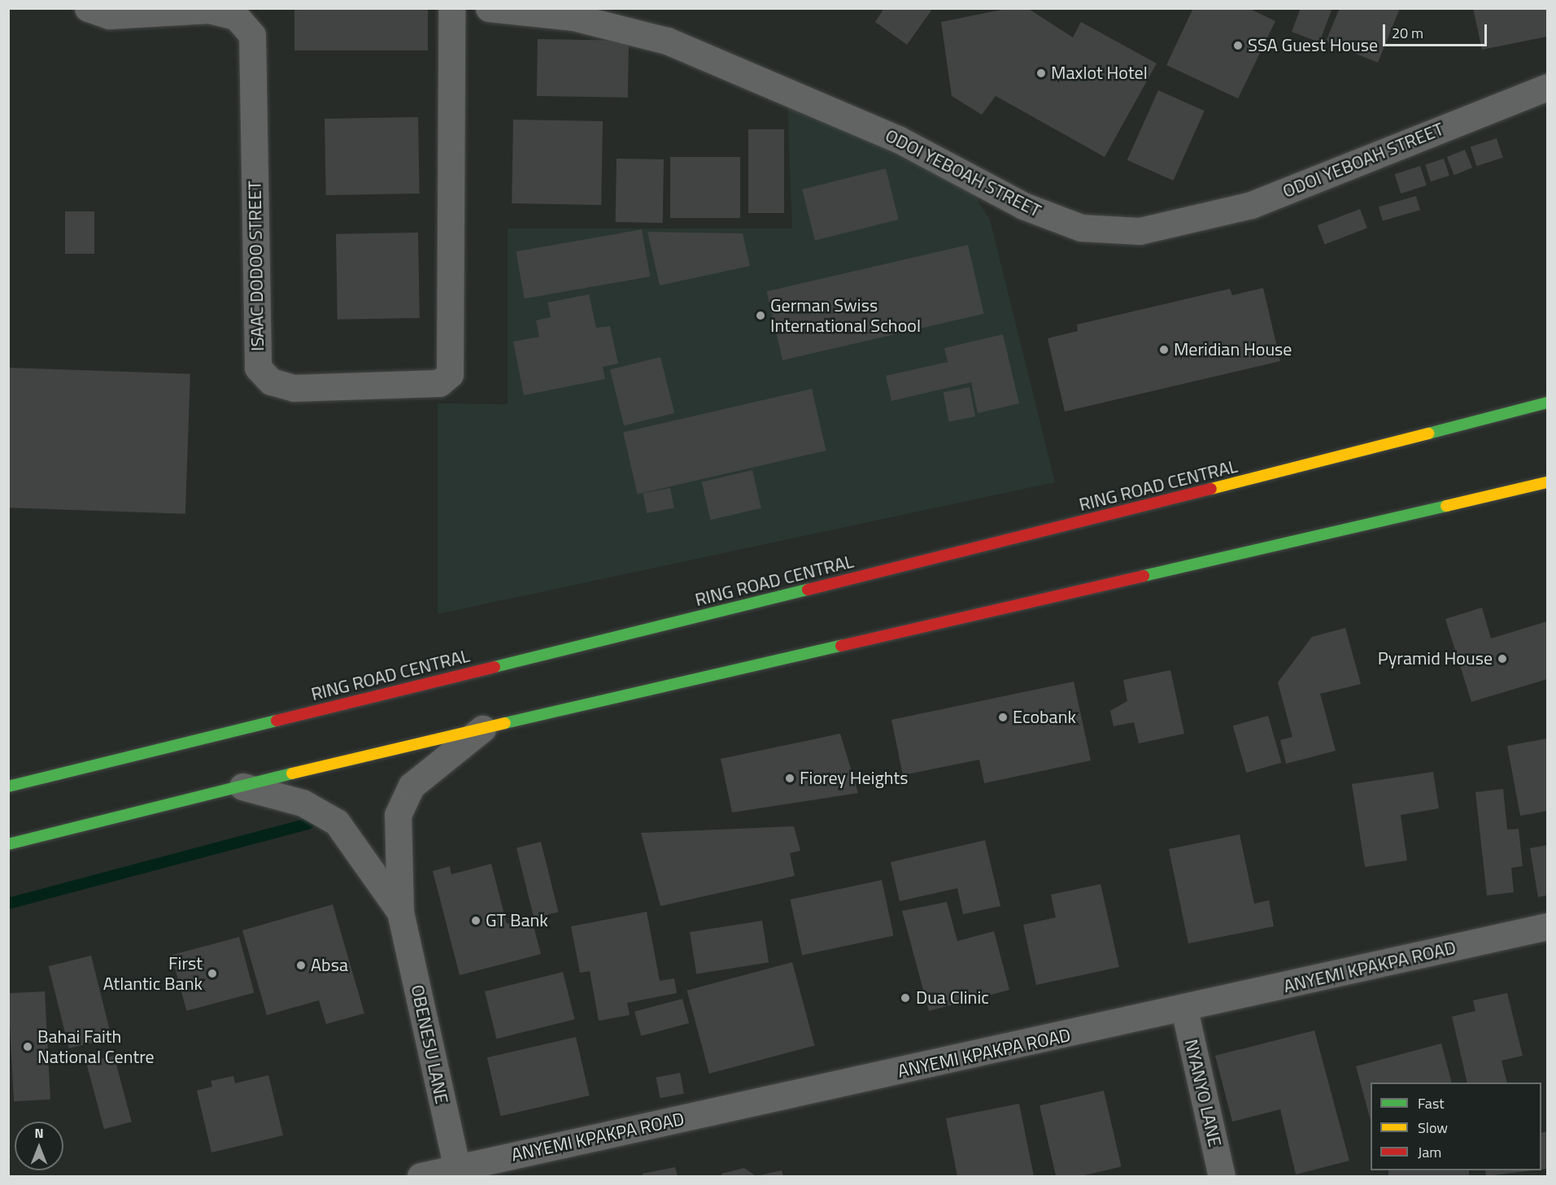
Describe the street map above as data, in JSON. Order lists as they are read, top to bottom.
{
  "streets": {
    "main road": ["RING ROAD CENTRAL"],
    "street": [
      "ODOI YEBOAH STREET",
      "ISAAC DODOO STREET",
      "ANYEMI KPAKPA ROAD",
      "OBENESU LANE",
      "NYANYO LANE"
    ]
  },
  "crossings": [
    ["ANYEMI KPAKPA ROAD", "OBENESU LANE"],
    ["ANYEMI KPAKPA ROAD", "NYANYO LANE"]
  ],
  "places": [
    "SSA Guest House",
    "Maxlot Hotel",
    "German Swiss International School",
    "Meridian House",
    "Pyramid House",
    "Ecobank",
    "Fiorey Heights",
    "GT Bank",
    "Absa",
    "First Atlantic Bank",
    "Dua Clinic",
    "Bahai Faith National Centre"
  ],
  "legend": ["Fast", "Slow", "Jam"],
  "scale_bar": "20 m",
  "north": "top"
}
